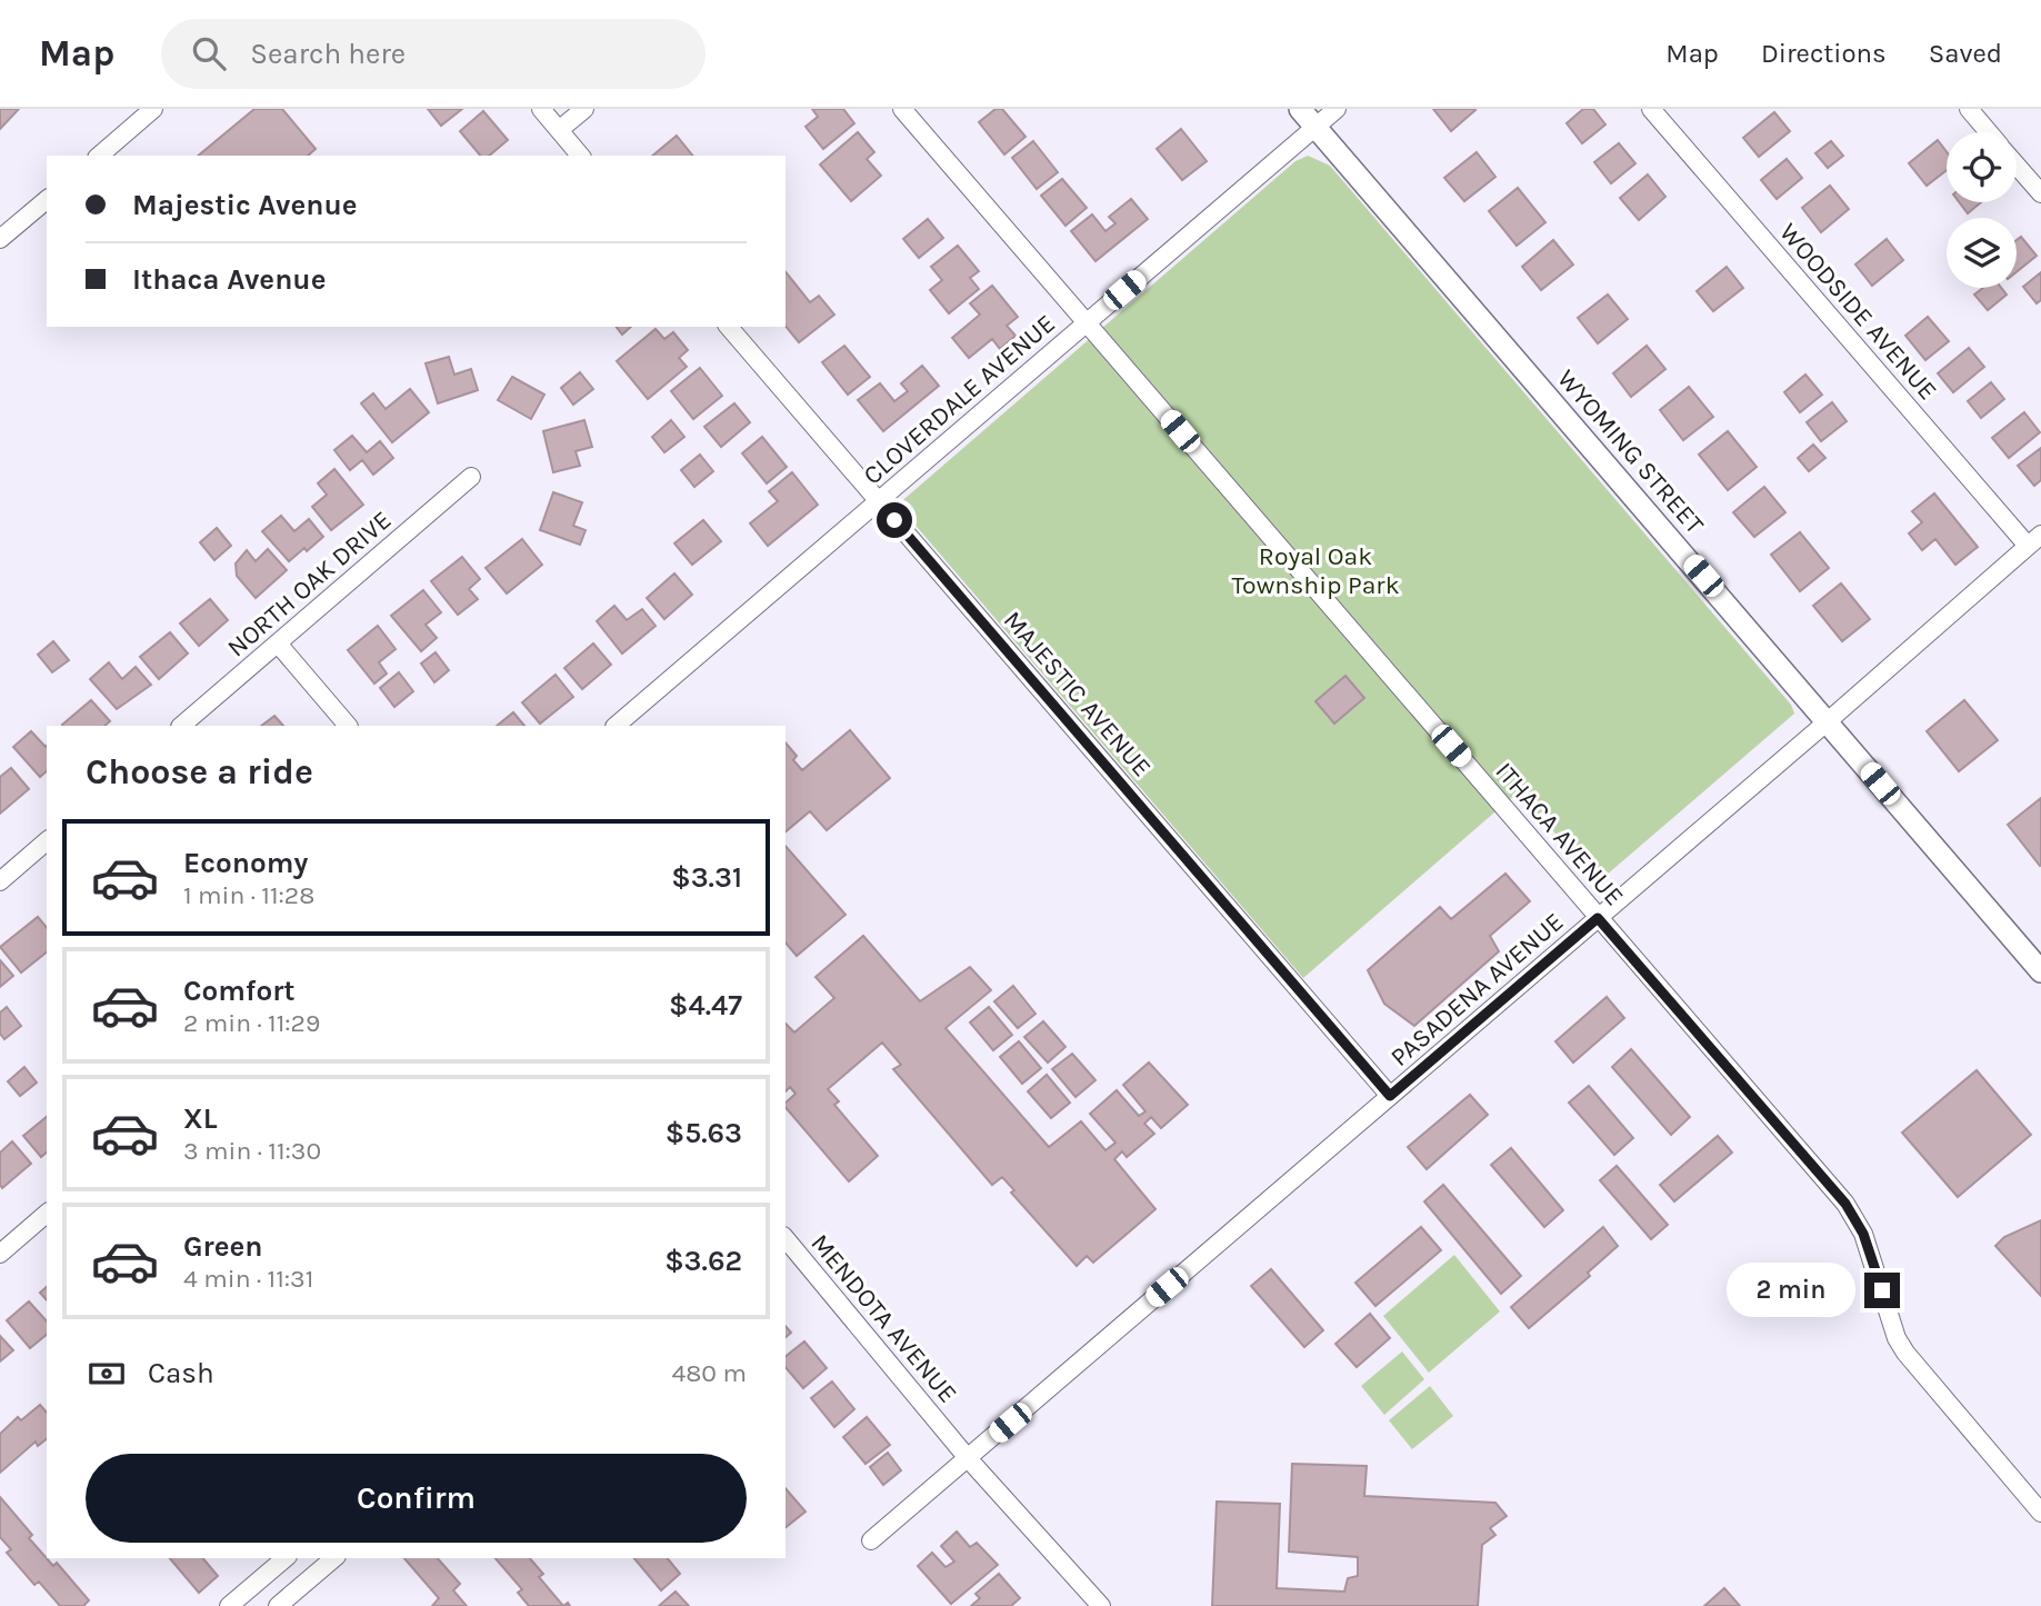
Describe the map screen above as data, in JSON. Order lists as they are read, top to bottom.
{
  "streets": {
    "street": [
      "WOODSIDE AVENUE",
      "CLOVERDALE AVENUE",
      "WYOMING STREET",
      "NORTH OAK DRIVE",
      "MAJESTIC AVENUE",
      "ITHACA AVENUE",
      "PASADENA AVENUE",
      "MENDOTA AVENUE"
    ]
  },
  "crossings": [
    ["WOODSIDE AVENUE", "PASADENA AVENUE"],
    ["CLOVERDALE AVENUE", "WYOMING STREET"],
    ["CLOVERDALE AVENUE", "MAJESTIC AVENUE"],
    ["CLOVERDALE AVENUE", "ITHACA AVENUE"],
    ["WYOMING STREET", "PASADENA AVENUE"],
    ["MAJESTIC AVENUE", "PASADENA AVENUE"],
    ["ITHACA AVENUE", "PASADENA AVENUE"],
    ["PASADENA AVENUE", "MENDOTA AVENUE"]
  ],
  "parks": ["Royal Oak Township Park"],
  "page": {
    "header": "Map",
    "search": "Search here",
    "nav": ["Map", "Directions", "Saved"],
    "banner": ["Majestic Avenue", "Ithaca Avenue"],
    "heading": "Choose a ride",
    "list": [
      {
        "name": "Economy",
        "note": "1 min · 11:28",
        "value": "$3.31"
      },
      {
        "name": "Comfort",
        "note": "2 min · 11:29",
        "value": "$4.47"
      },
      {
        "name": "XL",
        "note": "3 min · 11:30",
        "value": "$5.63"
      },
      {
        "name": "Green",
        "note": "4 min · 11:31",
        "value": "$3.62"
      }
    ],
    "bubble": "2 min",
    "pay": ["Cash", "480 m"],
    "buttons": "Confirm"
  }
}
